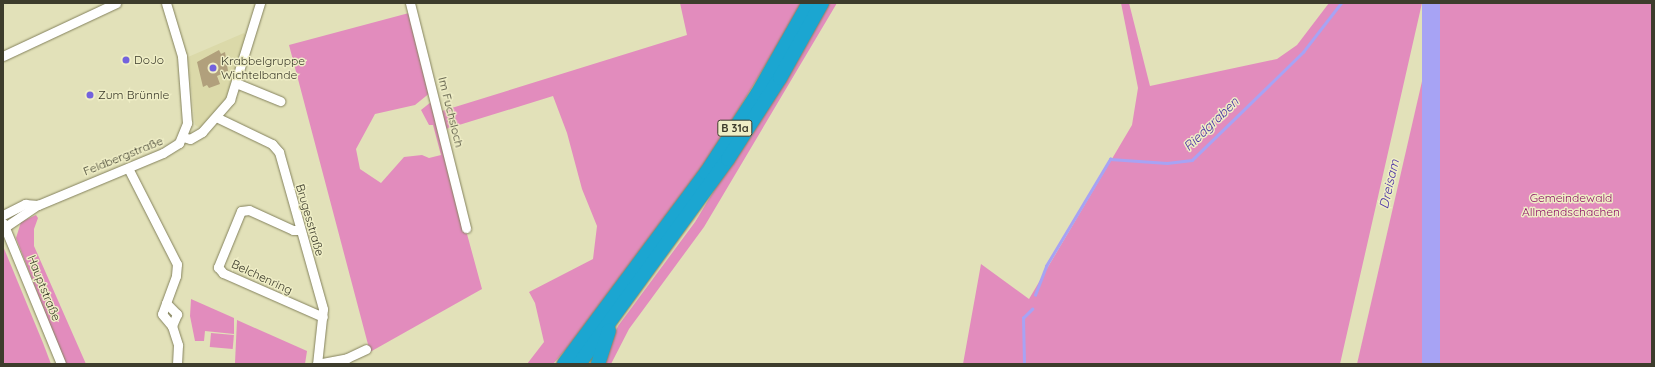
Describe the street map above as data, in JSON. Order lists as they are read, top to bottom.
{
  "streets": {
    "highway": ["B 31a"],
    "street": [
      "Im Fuchsloch",
      "Feldbergstraße",
      "Brugesstraße",
      "Belchenring",
      "Hauptstraße"
    ]
  },
  "crossings": [
    ["Feldbergstraße", "Hauptstraße"],
    ["Brugesstraße", "Belchenring"]
  ],
  "water": ["Riedgraben", "Dreisam"],
  "parks": ["Gemeindewald Allmendschachen"],
  "places": ["DoJo", "Krabbelgruppe Wichtelbande", "Zum Brünnle"]
}
